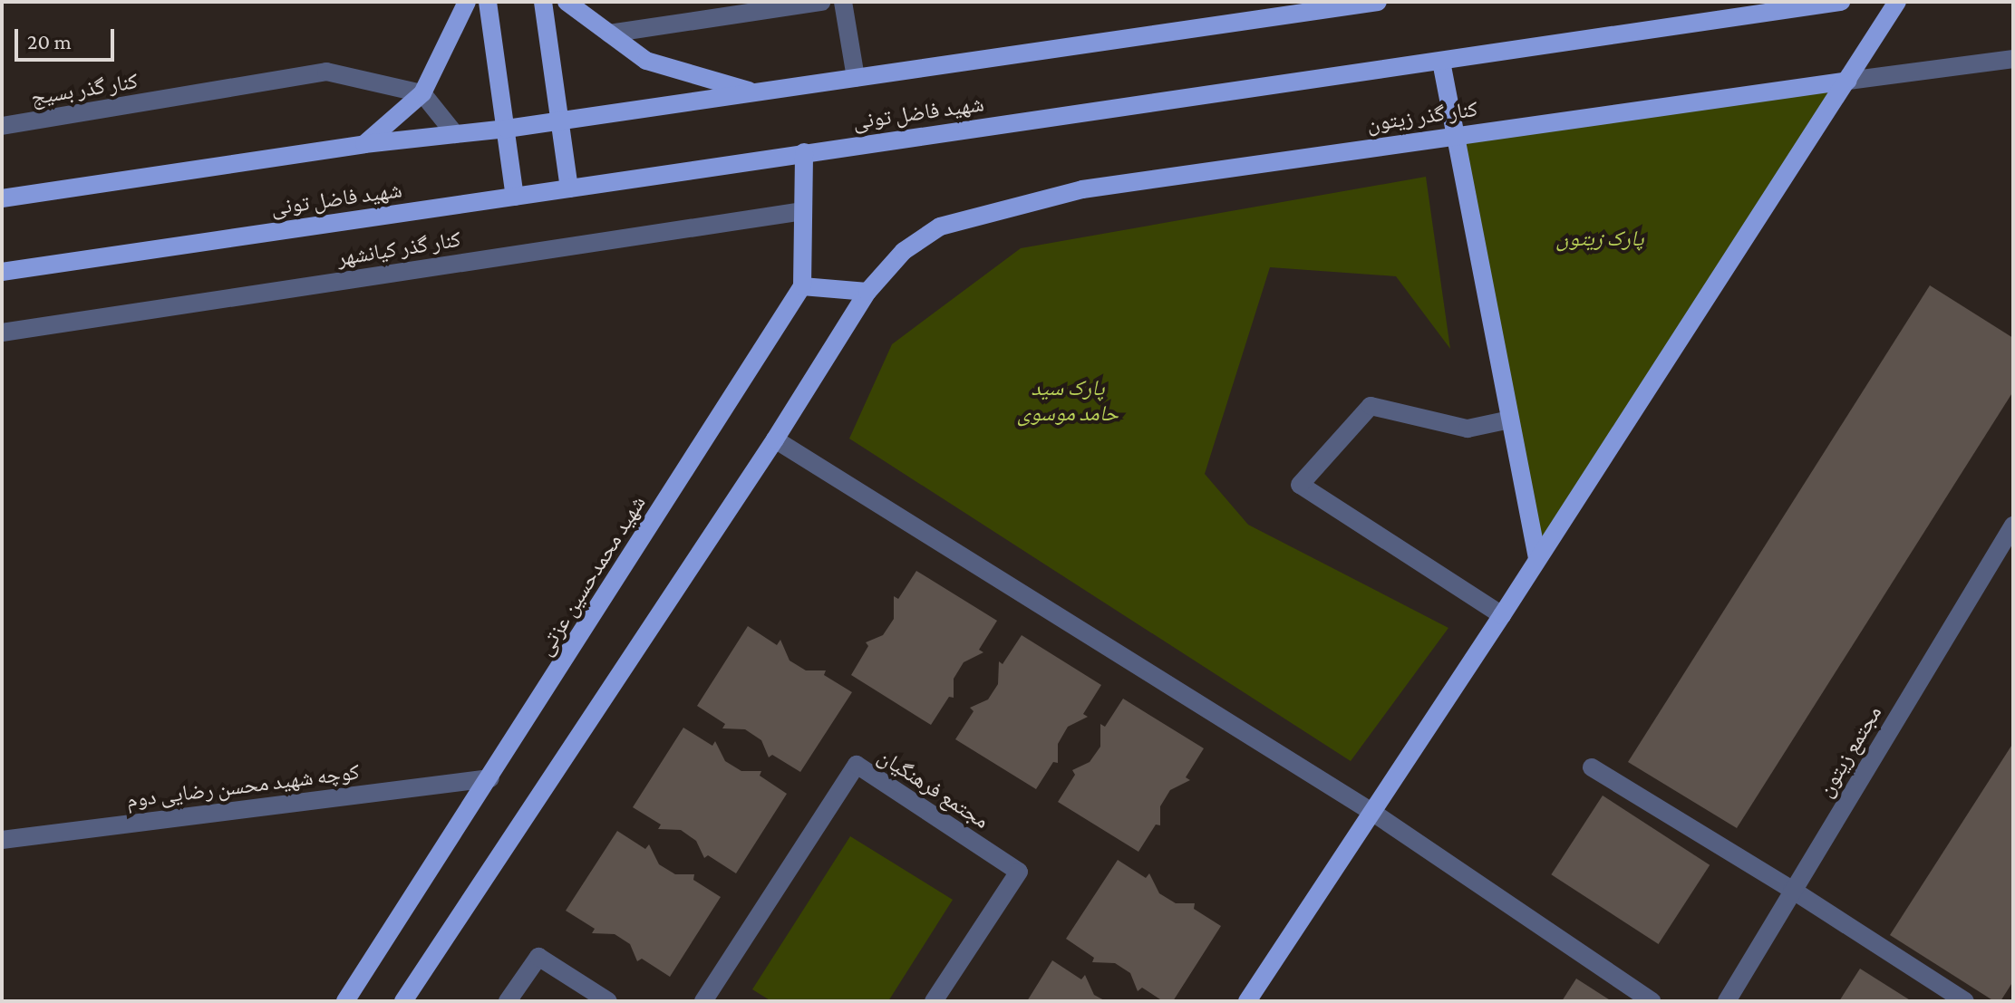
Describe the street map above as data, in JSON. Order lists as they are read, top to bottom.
{
  "streets": {
    "main road": ["شهید فاضل تونی", "کنار گذر زیتون", "شهید محمدحسین عزتی"],
    "street": [
      "کنار گذر بسیج",
      "کنار گذر کیانشهر",
      "مجتمع زیتون",
      "کوچه شهید محسن رضایی دوم",
      "مجتمع فرهنگیان"
    ]
  },
  "crossings": [
    ["شهید محمدحسین عزتی", "کوچه شهید محسن رضایی دوم"]
  ],
  "parks": ["پارک زیتون", "پارک سید حامد موسوی"],
  "scale_bar": "20 m"
}
